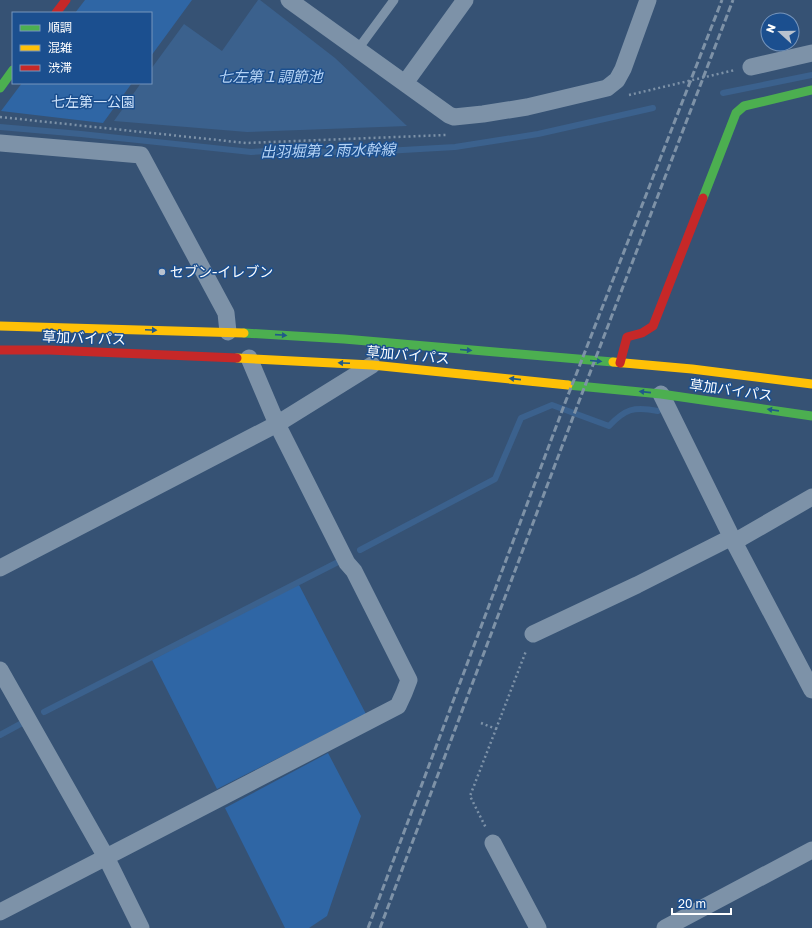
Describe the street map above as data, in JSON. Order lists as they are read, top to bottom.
{
  "streets": {
    "main road": ["草加バイパス"]
  },
  "water": ["七左第１調節池", "出羽堀第２雨水幹線"],
  "parks": ["七左第一公園"],
  "places": ["セブン-イレブン"],
  "legend": ["順調", "混雑", "渋滞"],
  "scale_bar": "20 m",
  "north": "left"
}
